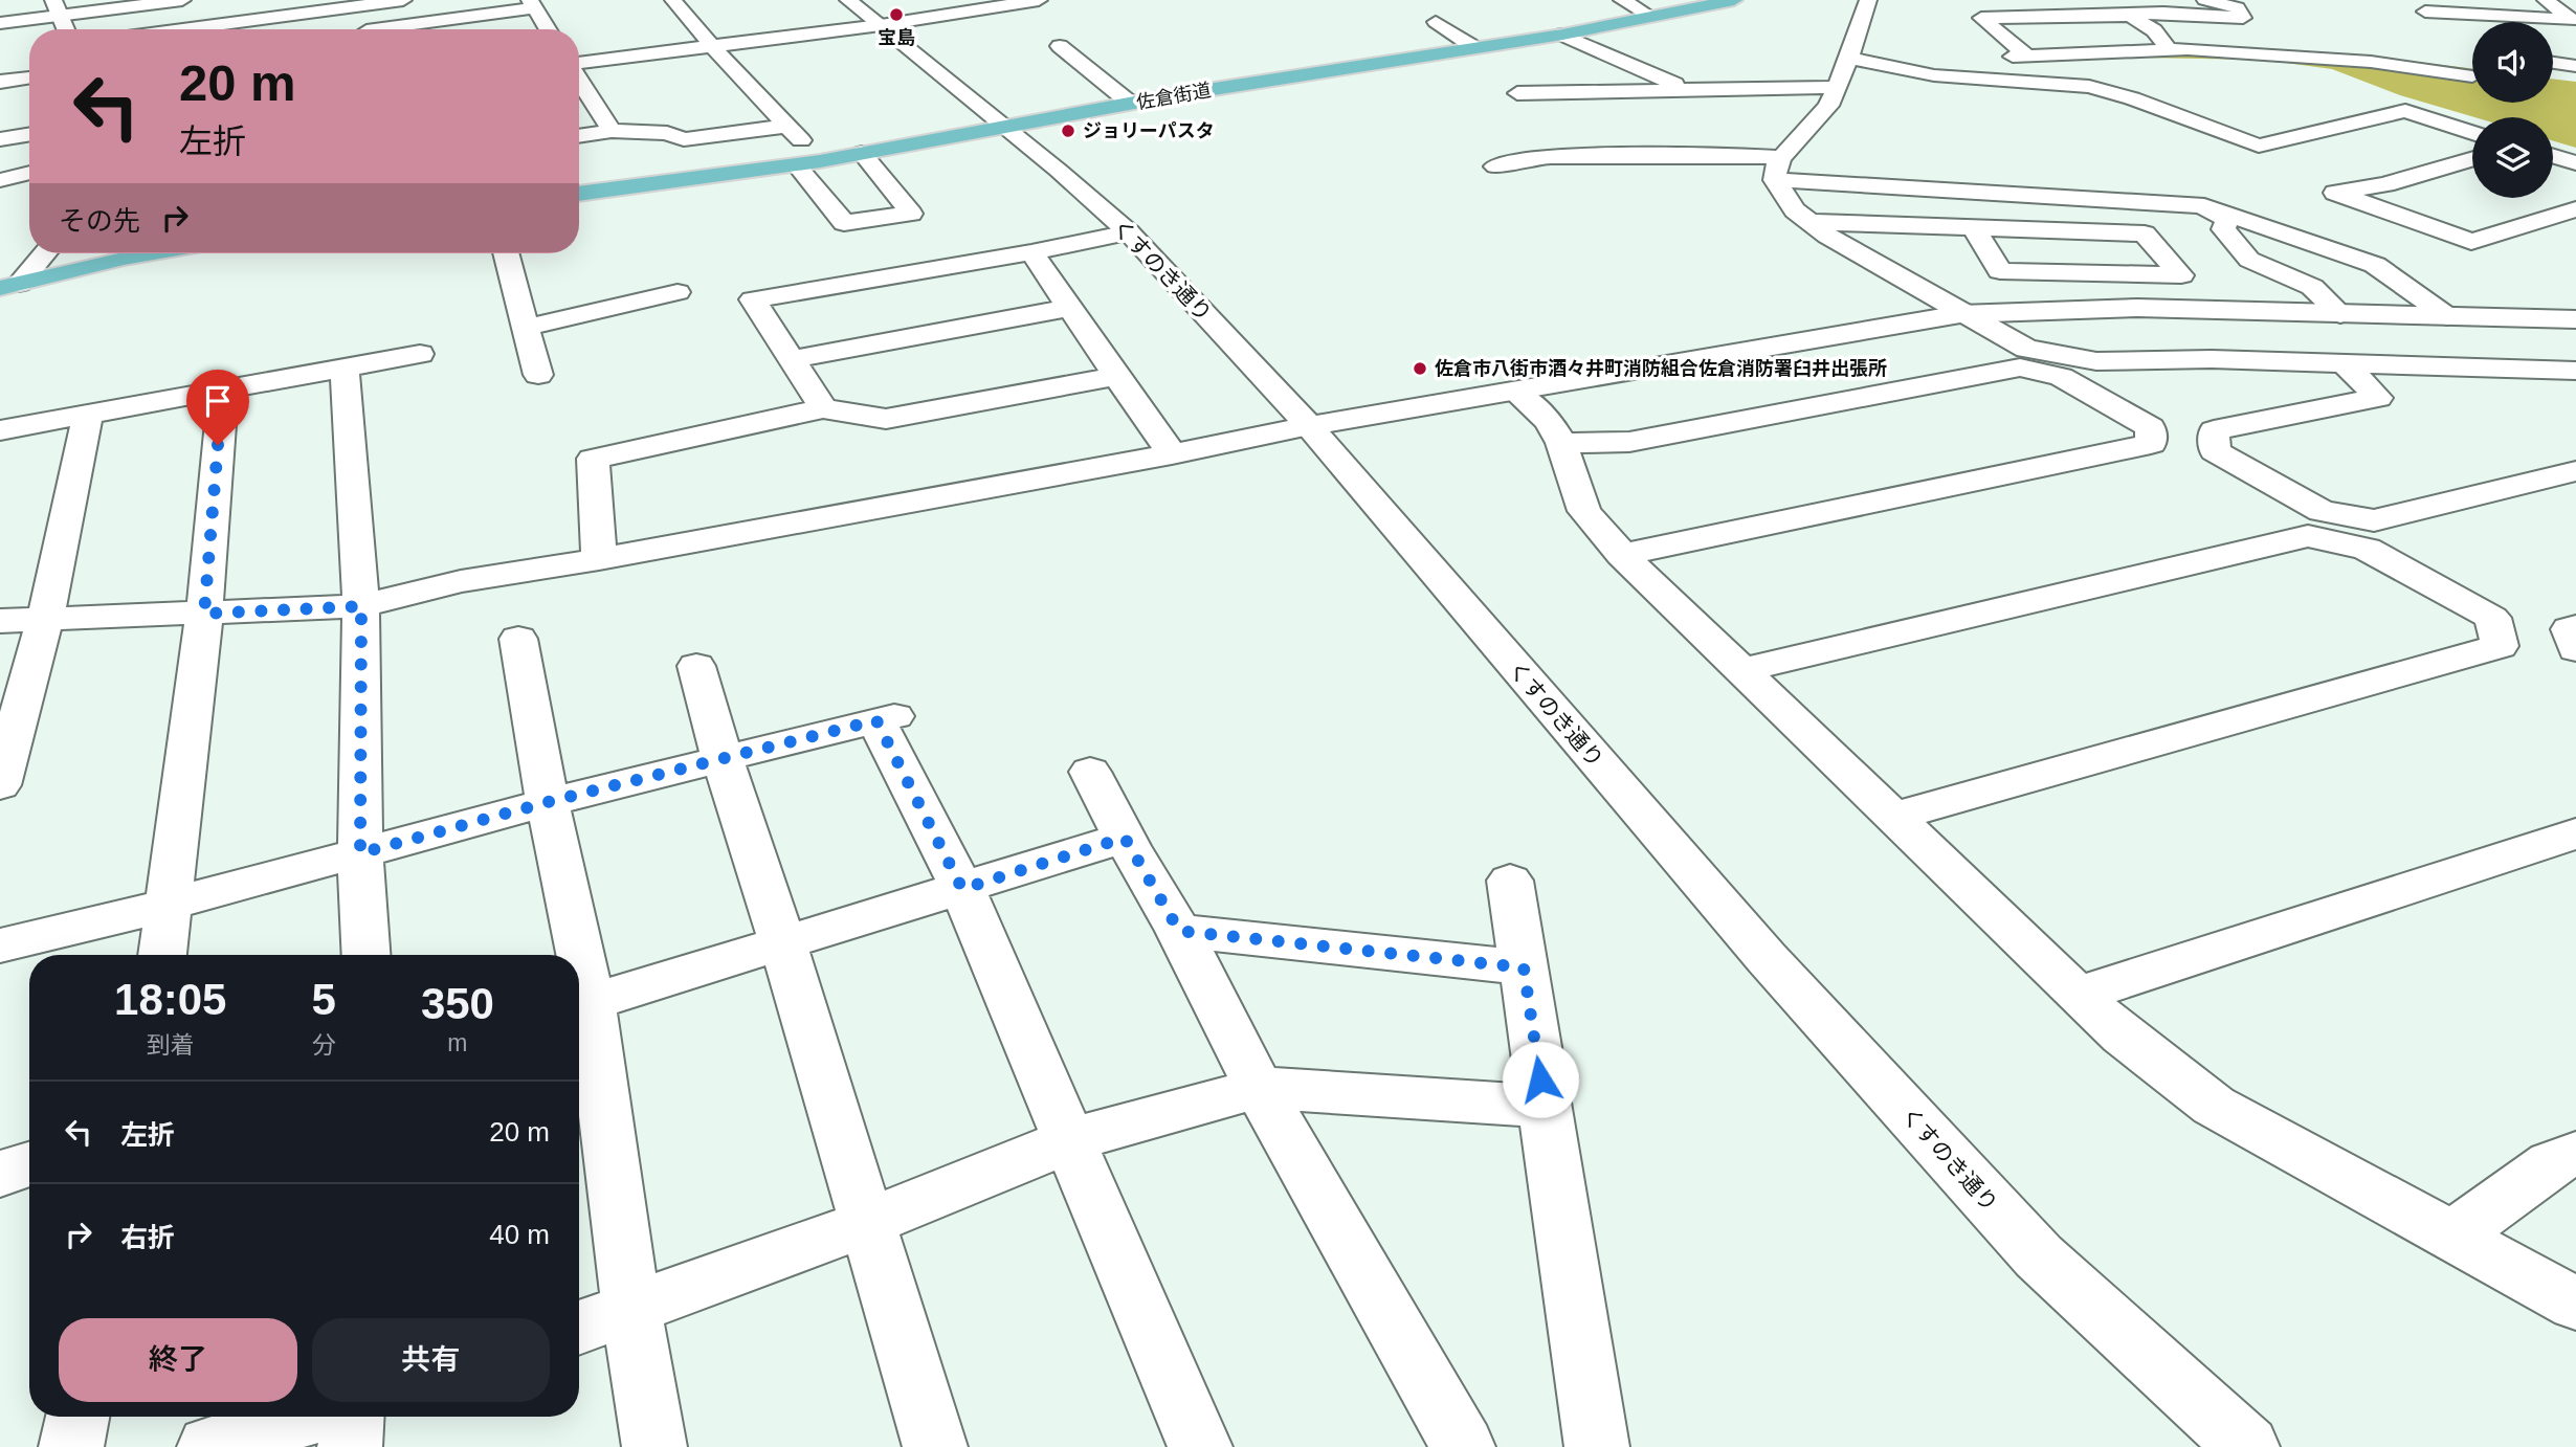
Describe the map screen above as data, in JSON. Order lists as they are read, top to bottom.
{
  "streets": {
    "main road": ["佐倉街道"],
    "street": ["くすのき通り"]
  },
  "crossings": [
    ["佐倉街道", "くすのき通り"]
  ],
  "places": ["宝島", "ジョリーパスタ", "佐倉市八街市酒々井町消防組合佐倉消防署臼井出張所"],
  "page": {
    "turn": ["20 m", "左折"],
    "then": "その先",
    "eta": [
      "18:05",
      "到着",
      "5",
      "分",
      "350",
      "m"
    ],
    "list": [
      {
        "name": "左折",
        "value": "20 m"
      },
      {
        "name": "右折",
        "value": "40 m"
      }
    ],
    "buttons": ["終了", "共有"]
  }
}
